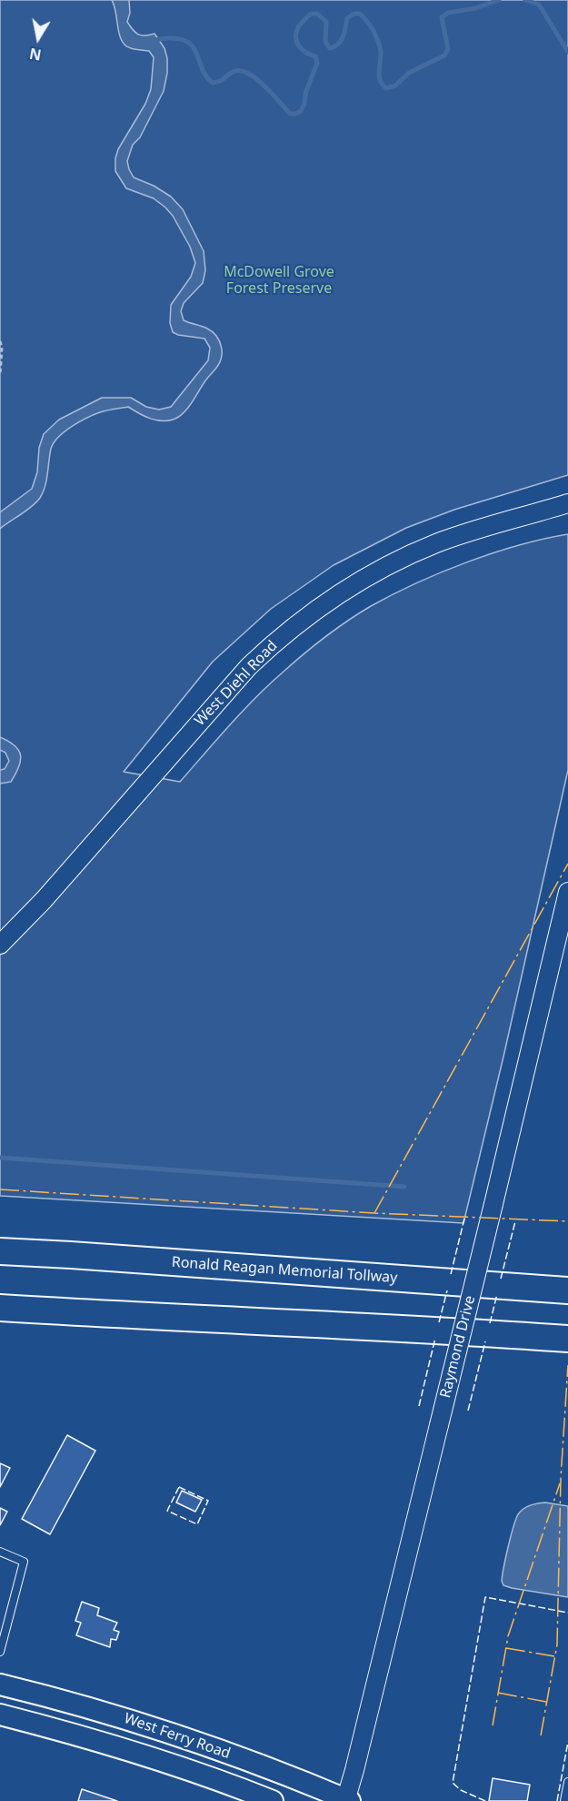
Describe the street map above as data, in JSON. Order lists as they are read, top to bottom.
{
  "streets": {
    "highway": ["Ronald Reagan Memorial Tollway"],
    "main road": ["West Ferry Road"],
    "street": ["West Diehl Road", "Raymond Drive"]
  },
  "crossings": [
    ["Raymond Drive", "West Ferry Road"]
  ],
  "parks": ["McDowell Grove Forest Preserve"],
  "north": "bottom"
}
